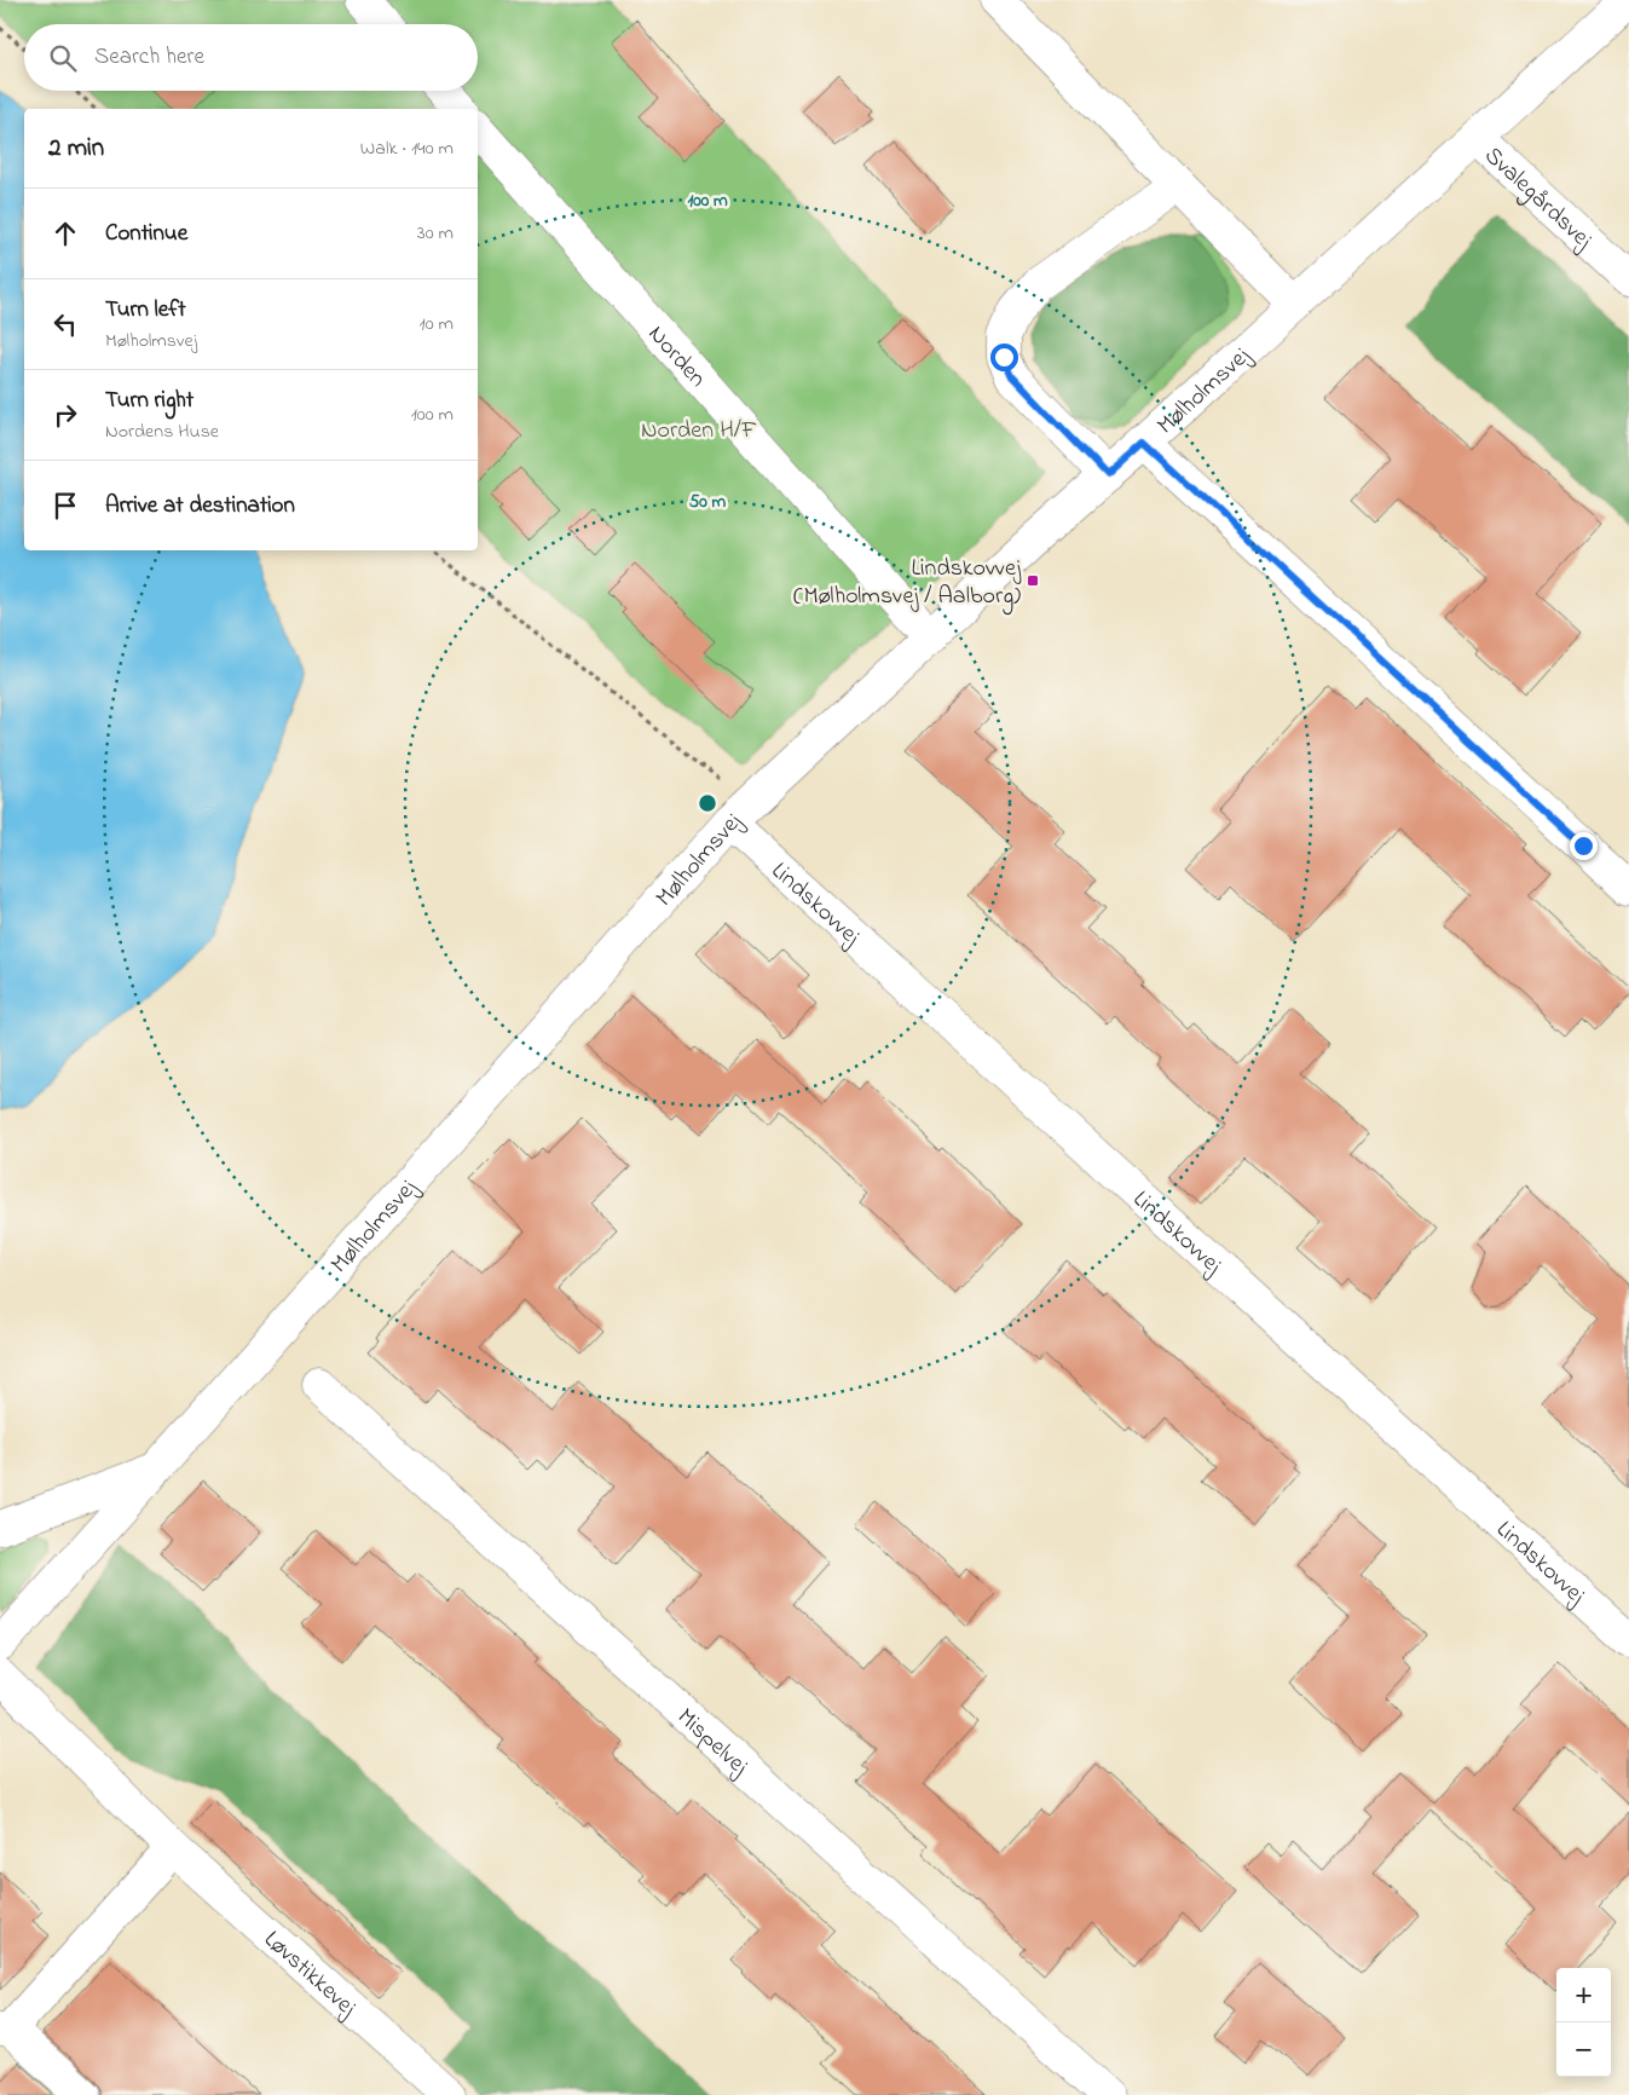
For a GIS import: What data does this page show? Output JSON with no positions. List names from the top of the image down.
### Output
{
  "streets": {
    "street": [
      "Svalegårdsvej",
      "Norden",
      "Mølholmsvej",
      "Lindskovvej",
      "Mispelvej",
      "Løvstikkevej"
    ]
  },
  "crossings": [
    ["Svalegårdsvej", "Mølholmsvej"],
    ["Norden", "Mølholmsvej"],
    ["Mølholmsvej", "Lindskovvej"]
  ],
  "parks": ["Norden H/F"],
  "places": {
    "transit": ["Lindskovvej (Mølholmsvej / Aalborg)"]
  },
  "page": {
    "search": "Search here",
    "heading": ["2 min", "Walk · 140 m"],
    "list": [
      ["Continue", "30 m"],
      ["Turn left", "Mølholmsvej", "10 m"],
      ["Turn right", "Nordens Huse", "100 m"],
      "Arrive at destination"
    ],
    "map_buttons": ["+", "−"]
  },
  "rings": ["100 m", "50 m"]
}
